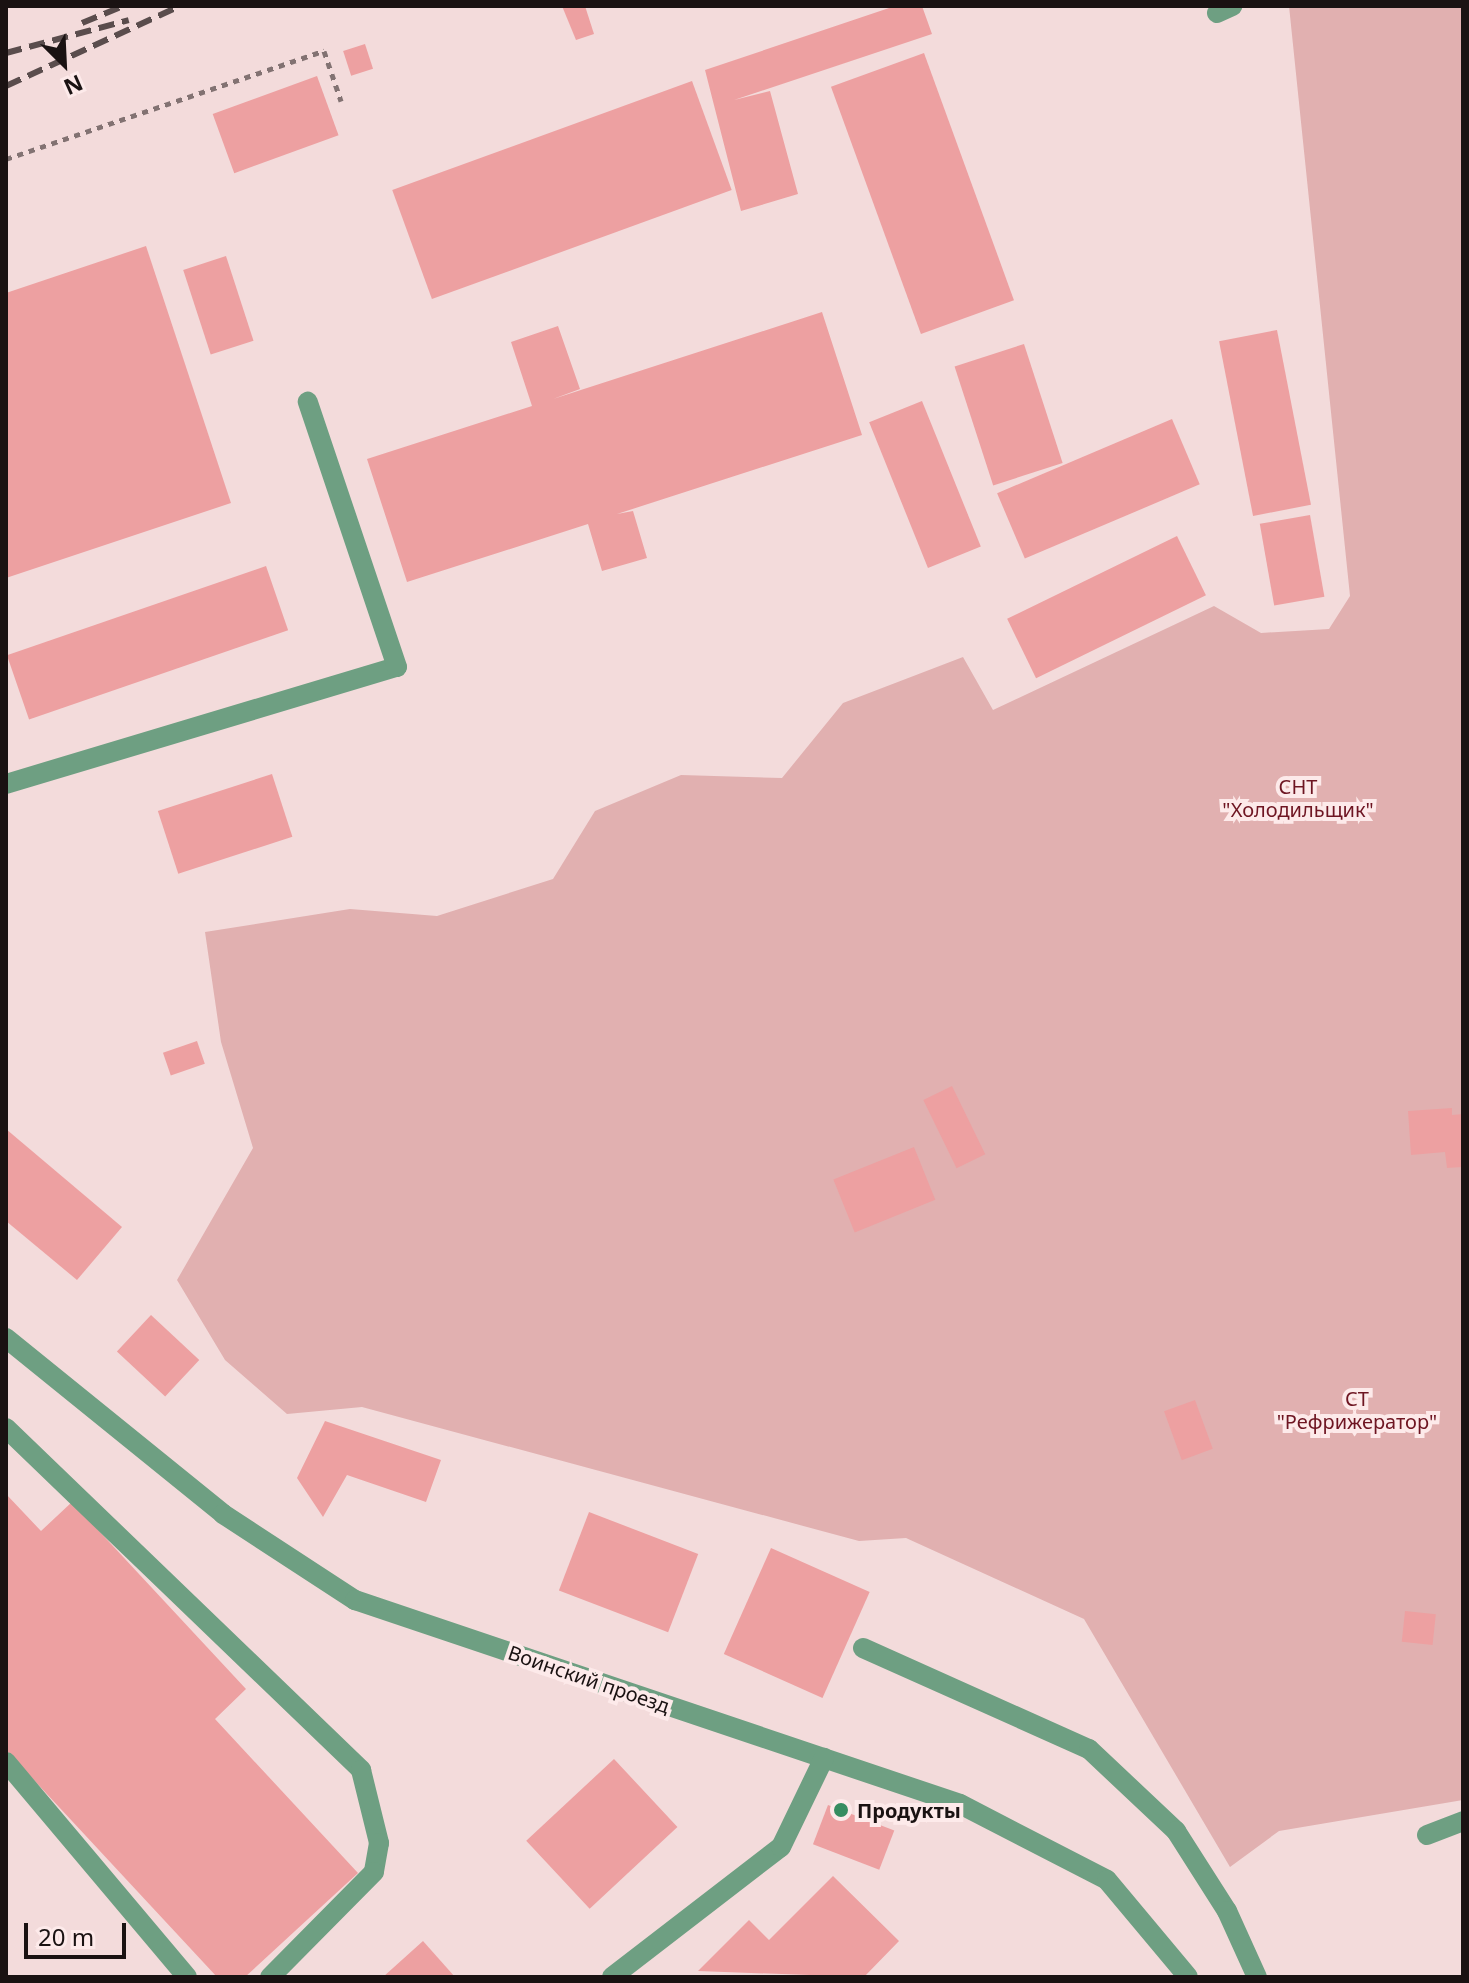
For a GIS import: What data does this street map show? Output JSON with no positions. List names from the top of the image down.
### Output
{
  "streets": {
    "street": ["Воинский проезд"]
  },
  "parks": ["СНТ \"Холодильщик\"", "СТ \"Рефрижератор\""],
  "places": ["Продукты"],
  "scale_bar": "20 m",
  "north": "bottom right"
}
